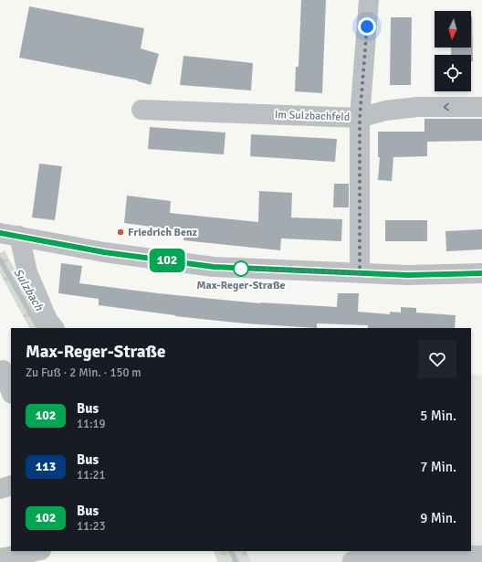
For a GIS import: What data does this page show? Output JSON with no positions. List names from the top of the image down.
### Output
{
  "streets": {
    "street": ["Im Sulzbachfeld"]
  },
  "water": ["Sulzbach"],
  "places": ["Friedrich Benz", "Max-Reger-Straße"],
  "lines": ["bus line 102"],
  "north": "bottom",
  "page": {
    "on_map": "102",
    "heading": ["Max-Reger-Straße", "Zu Fuß · 2 Min. · 150 m"],
    "list": [
      {
        "mark": "102",
        "name": "Bus",
        "note": "11:19",
        "value": "5 Min."
      },
      {
        "mark": "113",
        "name": "Bus",
        "note": "11:21",
        "value": "7 Min."
      },
      {
        "mark": "102",
        "name": "Bus",
        "note": "11:23",
        "value": "9 Min."
      }
    ]
  }
}
